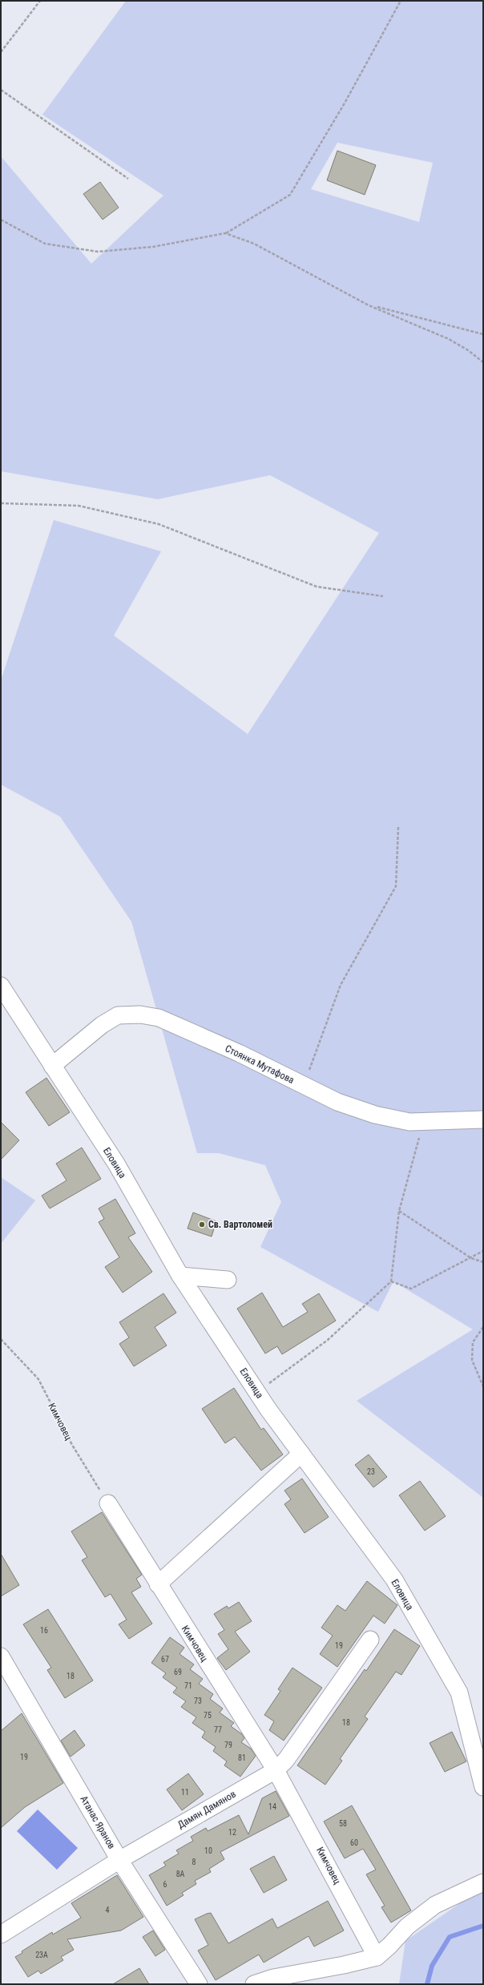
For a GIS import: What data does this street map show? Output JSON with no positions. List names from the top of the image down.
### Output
{
  "streets": {
    "street": [
      "Стоянка Мутафова",
      "Еловица",
      "Кимчовец",
      "Дамян Дамянов",
      "Атанас Яранов"
    ]
  },
  "crossings": [
    ["Стоянка Мутафова", "Еловица"],
    ["Кимчовец", "Дамян Дамянов"],
    ["Дамян Дамянов", "Атанас Яранов"]
  ],
  "places": ["Св. Вартоломей"],
  "house_numbers": [
    "23",
    "16",
    "19",
    "67",
    "69",
    "18",
    "71",
    "73",
    "75",
    "18",
    "77",
    "79",
    "19",
    "81",
    "11",
    "14",
    "58",
    "12",
    "60",
    "10",
    "8",
    "8А",
    "6",
    "4",
    "23А"
  ]
}
